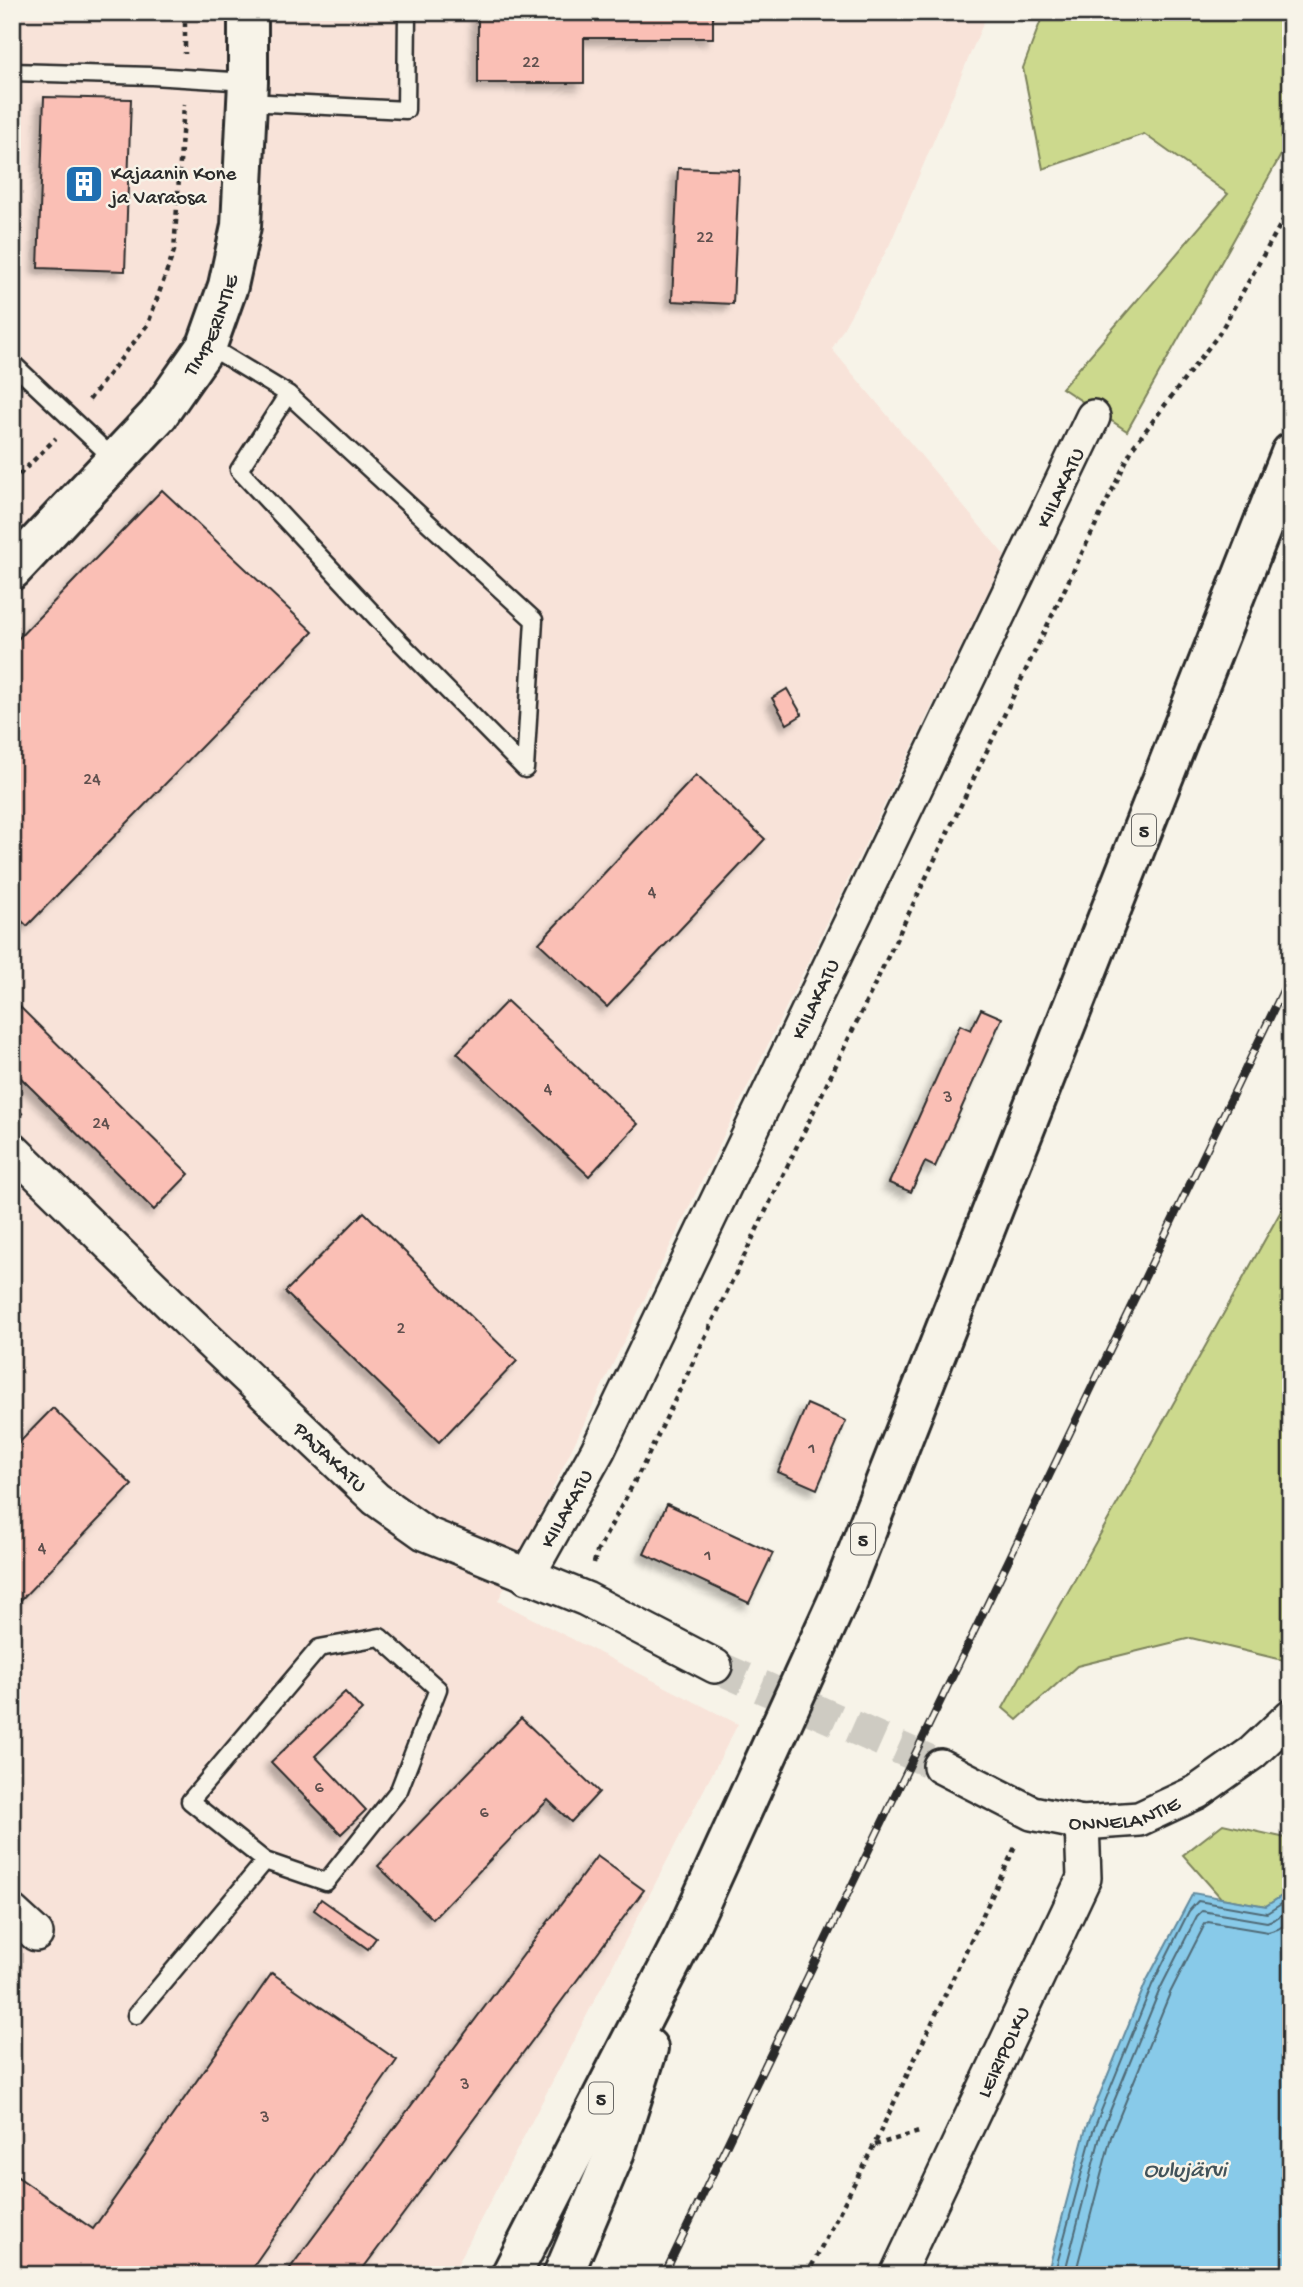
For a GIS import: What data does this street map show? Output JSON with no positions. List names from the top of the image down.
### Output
{
  "streets": {
    "main road": ["TIMPERINTIE", "5"],
    "street": [
      "KIILAKATU",
      "PAJAKATU",
      "ONNELANTIE",
      "LEIRIPOLKU"
    ]
  },
  "crossings": [
    ["KIILAKATU", "PAJAKATU"],
    ["ONNELANTIE", "LEIRIPOLKU"]
  ],
  "water": ["Oulujärvi"],
  "places": {
    "building": ["Kajaanin Kone ja Varaosa"]
  },
  "house_numbers": [
    "22",
    "22",
    "24",
    "4",
    "4",
    "3",
    "24",
    "2",
    "1",
    "4",
    "1",
    "6",
    "6",
    "3",
    "3"
  ]
}
